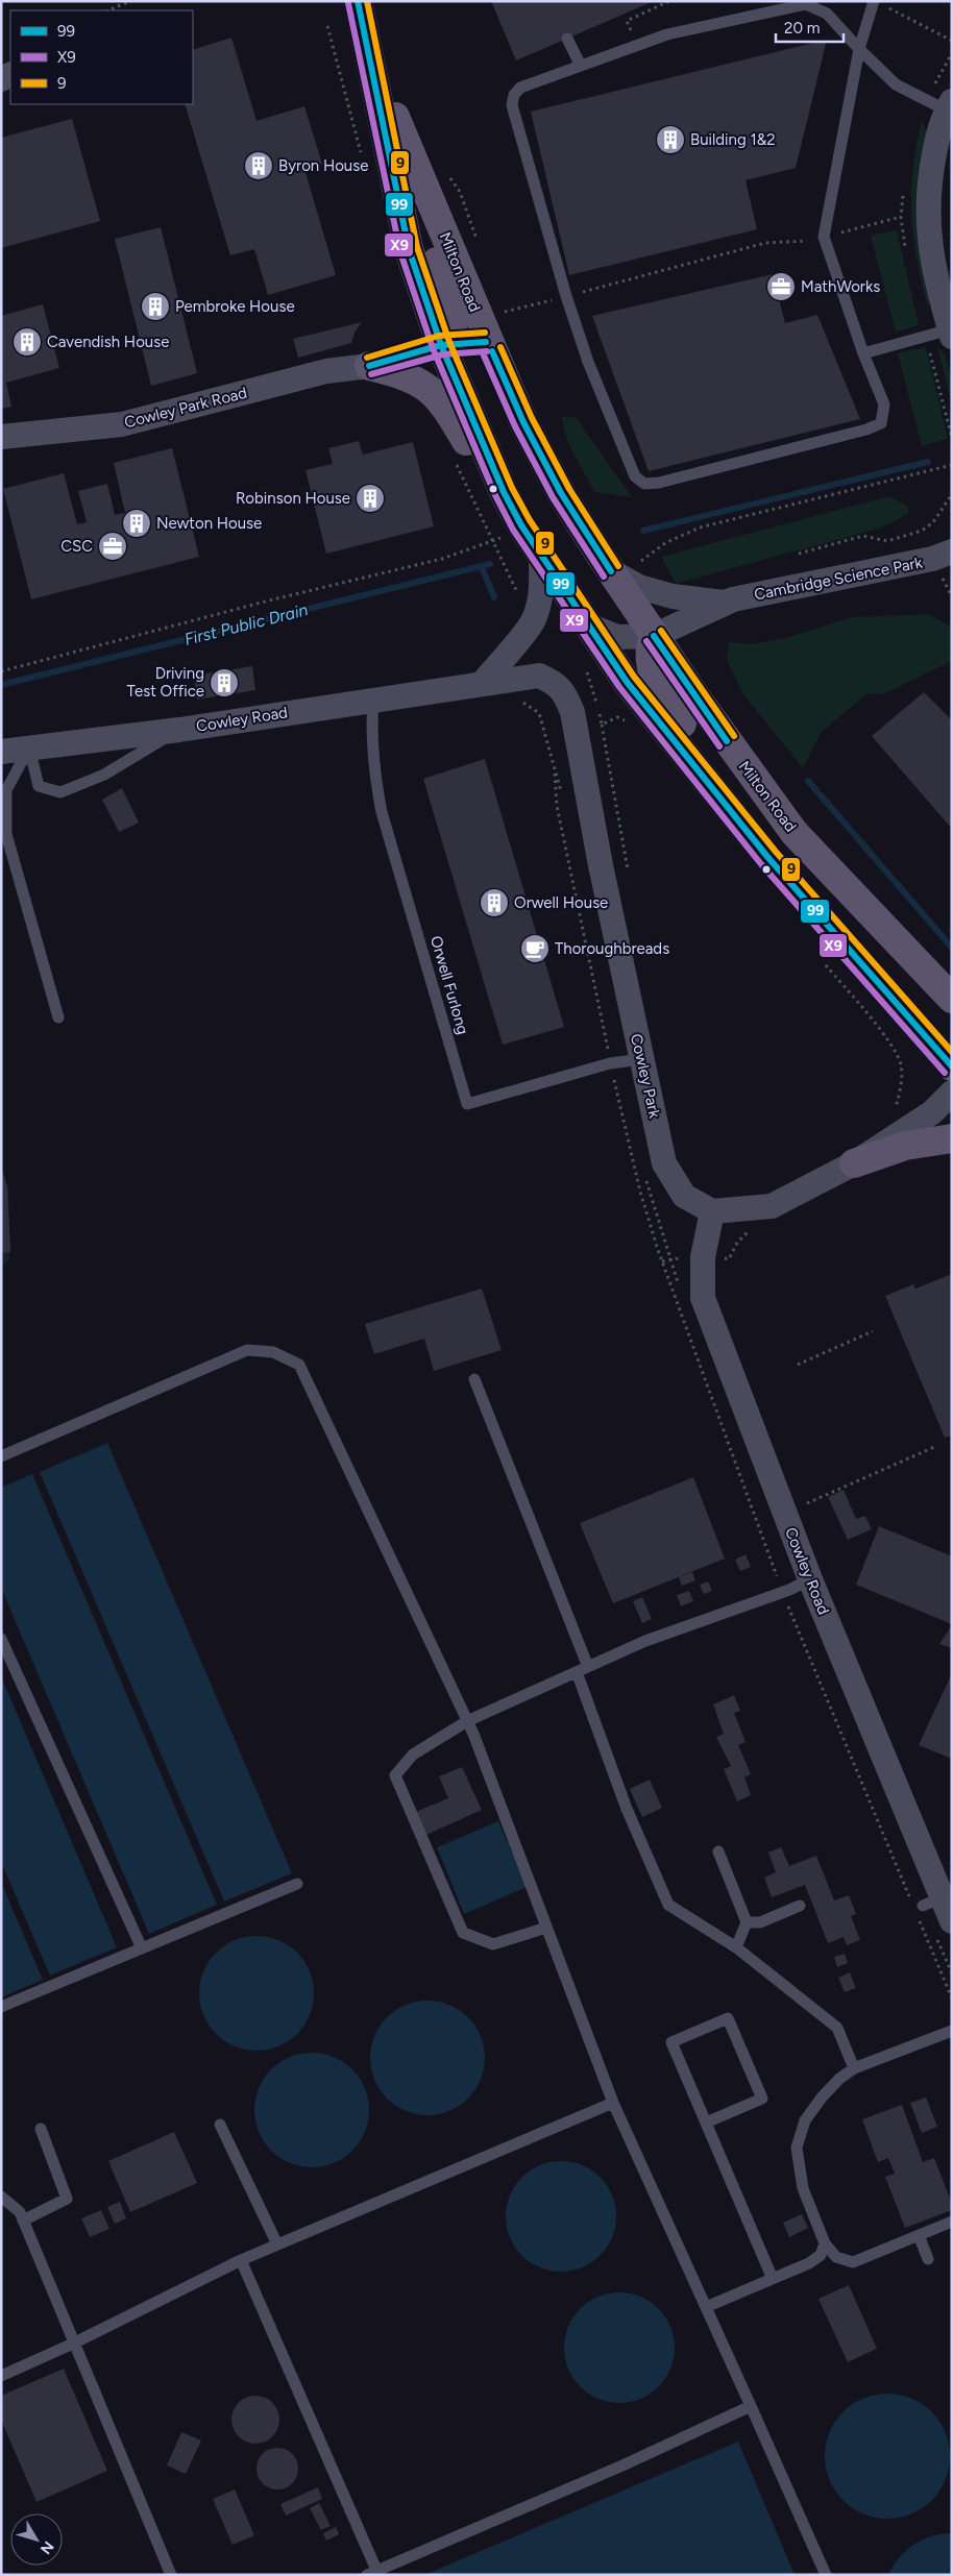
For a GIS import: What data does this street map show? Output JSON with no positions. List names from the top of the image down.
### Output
{
  "streets": {
    "main road": ["Milton Road"],
    "street": [
      "Cowley Park Road",
      "Cambridge Science Park",
      "Cowley Road",
      "Cowley Park"
    ],
    "lane": ["Orwell Furlong"]
  },
  "crossings": [
    ["Milton Road", "Cowley Park Road"],
    ["Milton Road", "Cambridge Science Park"],
    ["Cowley Road", "Orwell Furlong"],
    ["Cowley Road", "Cowley Park"],
    ["Orwell Furlong", "Cowley Park"]
  ],
  "water": ["First Public Drain"],
  "places": {
    "building": [
      "Building 1&2",
      "Byron House",
      "Pembroke House",
      "Cavendish House",
      "Robinson House",
      "Newton House",
      "Driving Test Office",
      "Orwell House"
    ],
    "office": ["MathWorks", "CSC"],
    "cafe": ["Thoroughbreads"]
  },
  "lines": ["transit line 99", "transit line 9", "transit line X9"],
  "legend": ["99", "X9", "9"],
  "scale_bar": "20 m",
  "north": "bottom right"
}
